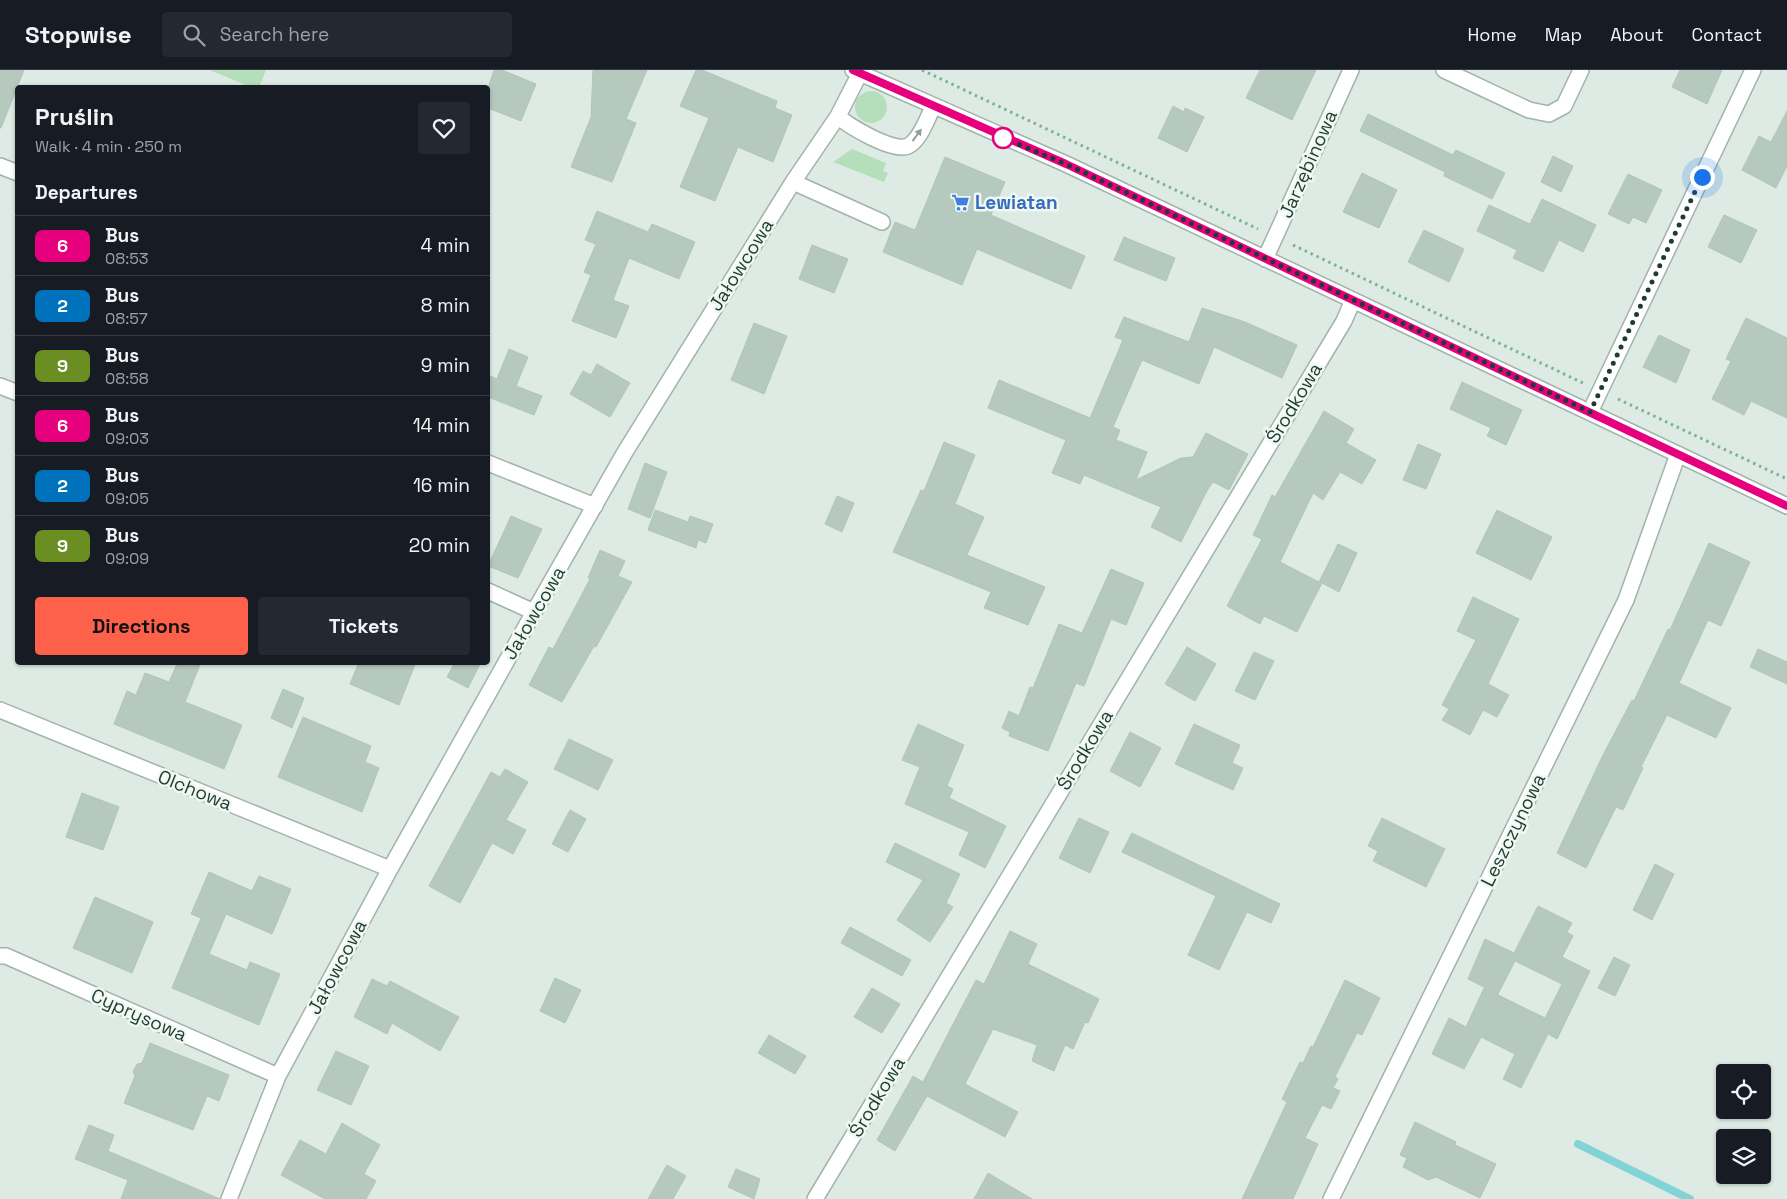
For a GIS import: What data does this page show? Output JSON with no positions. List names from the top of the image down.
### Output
{
  "streets": {
    "street": [
      "Jarzębinowa",
      "Jałowcowa",
      "Środkowa",
      "Olchowa",
      "Leszczynowa",
      "Cyprysowa"
    ]
  },
  "crossings": [
    ["Jałowcowa", "Olchowa"],
    ["Jałowcowa", "Cyprysowa"]
  ],
  "places": {
    "supermarket": ["Lewiatan"]
  },
  "lines": ["bus line 6"],
  "page": {
    "header": "Stopwise",
    "search": "Search here",
    "nav": [
      "Home",
      "Map",
      "About",
      "Contact"
    ],
    "heading": [
      ["Pruślin", "Walk · 4 min · 250 m"],
      "Departures"
    ],
    "list": [
      {
        "mark": "6",
        "name": "Bus",
        "note": "08:53",
        "value": "4 min"
      },
      {
        "mark": "2",
        "name": "Bus",
        "note": "08:57",
        "value": "8 min"
      },
      {
        "mark": "9",
        "name": "Bus",
        "note": "08:58",
        "value": "9 min"
      },
      {
        "mark": "6",
        "name": "Bus",
        "note": "09:03",
        "value": "14 min"
      },
      {
        "mark": "2",
        "name": "Bus",
        "note": "09:05",
        "value": "16 min"
      },
      {
        "mark": "9",
        "name": "Bus",
        "note": "09:09",
        "value": "20 min"
      }
    ],
    "buttons": ["Directions", "Tickets"]
  }
}
